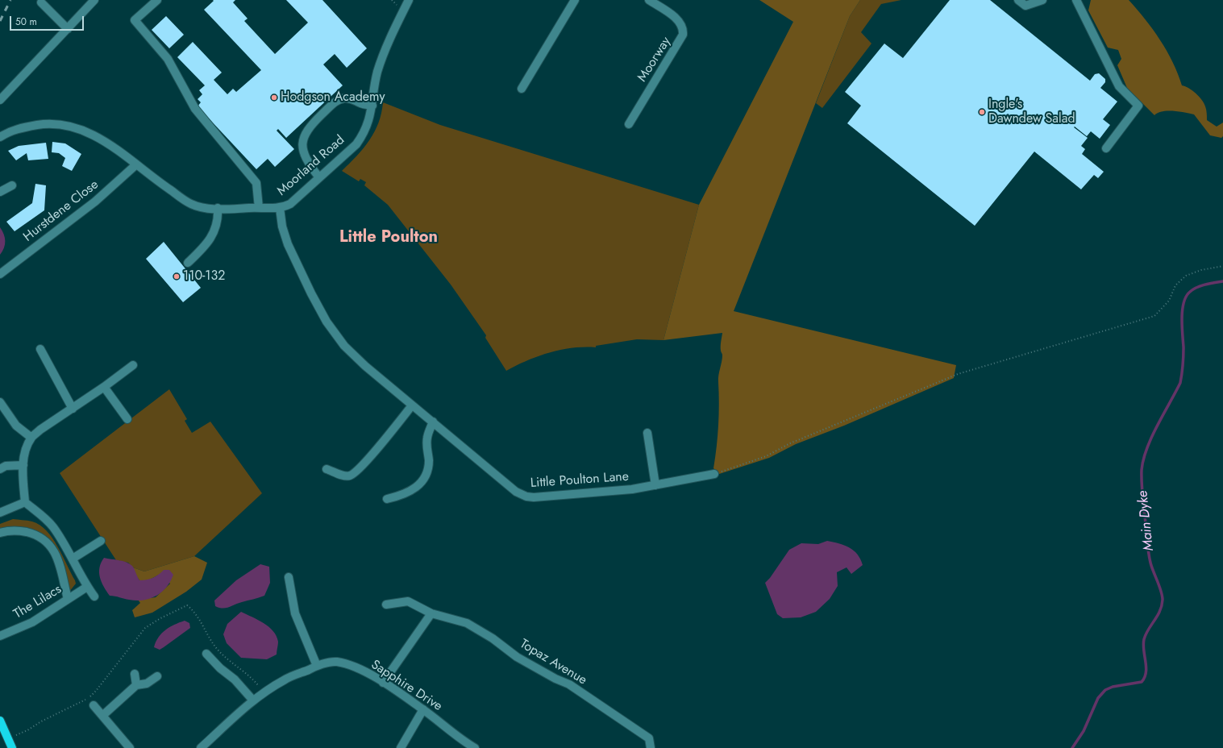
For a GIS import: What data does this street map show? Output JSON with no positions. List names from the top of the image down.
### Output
{
  "streets": {
    "street": [
      "Moorway",
      "Moorland Road",
      "Hurstdene Close",
      "Little Poulton Lane",
      "The Lilacs",
      "Topaz Avenue",
      "Sapphire Drive"
    ]
  },
  "crossings": [
    ["Moorland Road", "Hurstdene Close"],
    ["Moorland Road", "Little Poulton Lane"]
  ],
  "districts": ["Little Poulton"],
  "water": ["Main Dyke"],
  "places": ["Hodgson Academy", "Ingle's Dawndew Salad", "110-132"],
  "scale_bar": "50 m"
}
